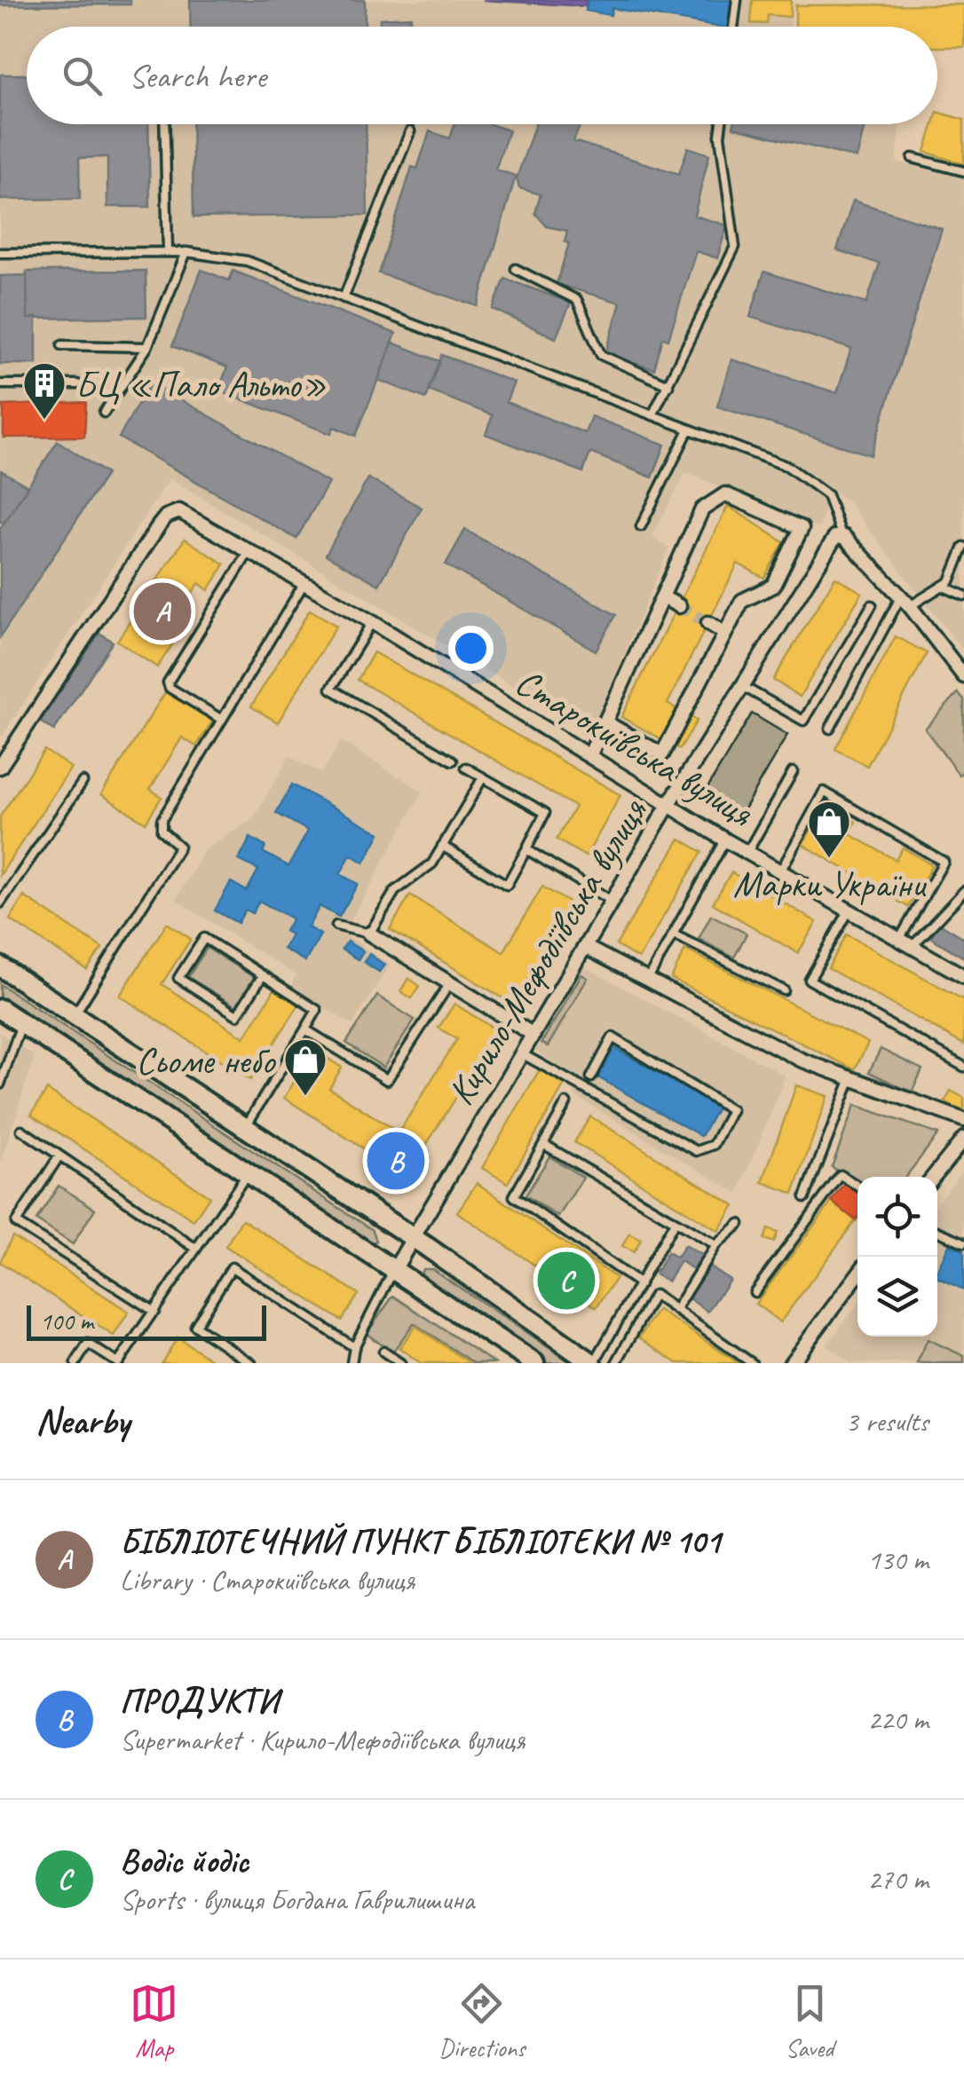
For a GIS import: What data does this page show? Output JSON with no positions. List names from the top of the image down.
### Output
{
  "streets": {
    "street": ["Старокиївська вулиця", "Кирило-Мефодіївська вулиця"]
  },
  "crossings": [
    ["Старокиївська вулиця", "Кирило-Мефодіївська вулиця"]
  ],
  "places": {
    "building": ["БЦ «Пало Альто»"],
    "shop": ["Марки України", "Сьоме небо"]
  },
  "scale_bar": "100 m",
  "page": {
    "search": "Search here",
    "pins": ["A", "B", "C"],
    "scale": "100 m",
    "heading": ["Nearby", "3 results"],
    "list": [
      {
        "mark": "A",
        "name": "БІБЛІОТЕЧНИЙ ПУНКТ БІБЛІОТЕКИ № 101",
        "note": "Library · Старокиївська вулиця",
        "value": "130 m"
      },
      {
        "mark": "B",
        "name": "ПРОДУКТИ",
        "note": "Supermarket · Кирило-Мефодіївська вулиця",
        "value": "220 m"
      },
      {
        "mark": "C",
        "name": "Водіс йодіс",
        "note": "Sports · вулиця Богдана Гаврилишина",
        "value": "270 m"
      }
    ],
    "nav": ["Map", "Directions", "Saved"]
  }
}
